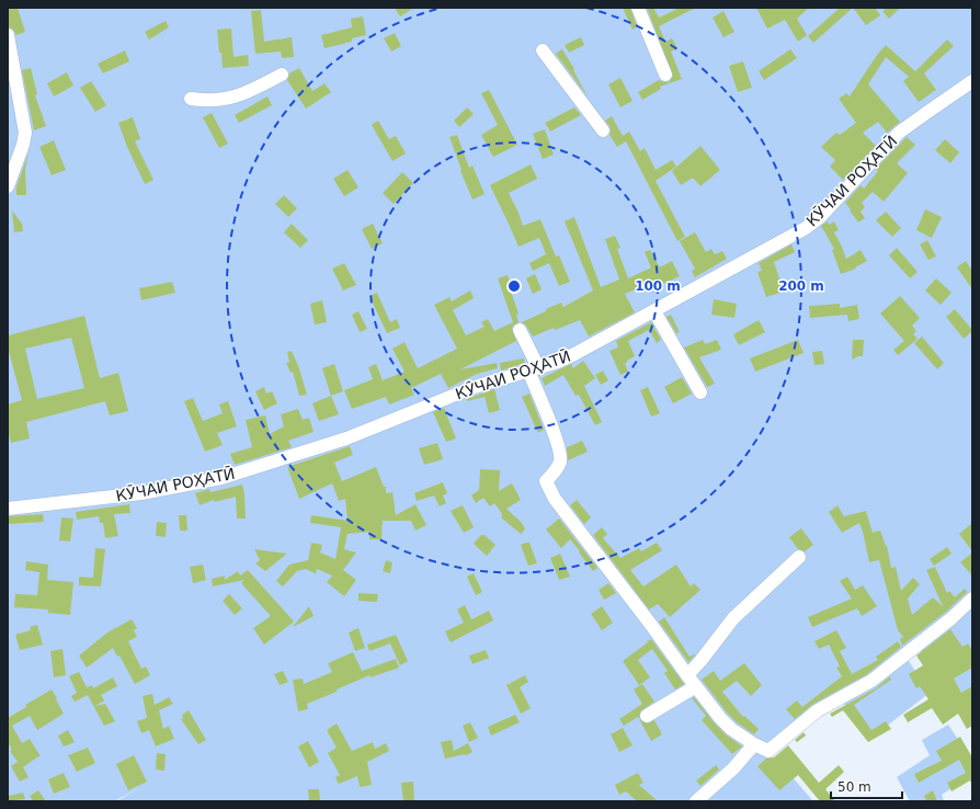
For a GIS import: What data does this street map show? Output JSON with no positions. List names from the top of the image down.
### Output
{
  "streets": {
    "street": ["КӮЧАИ РОҲАТӢ"]
  },
  "scale_bar": "50 m",
  "rings": ["100 m", "200 m"]
}
